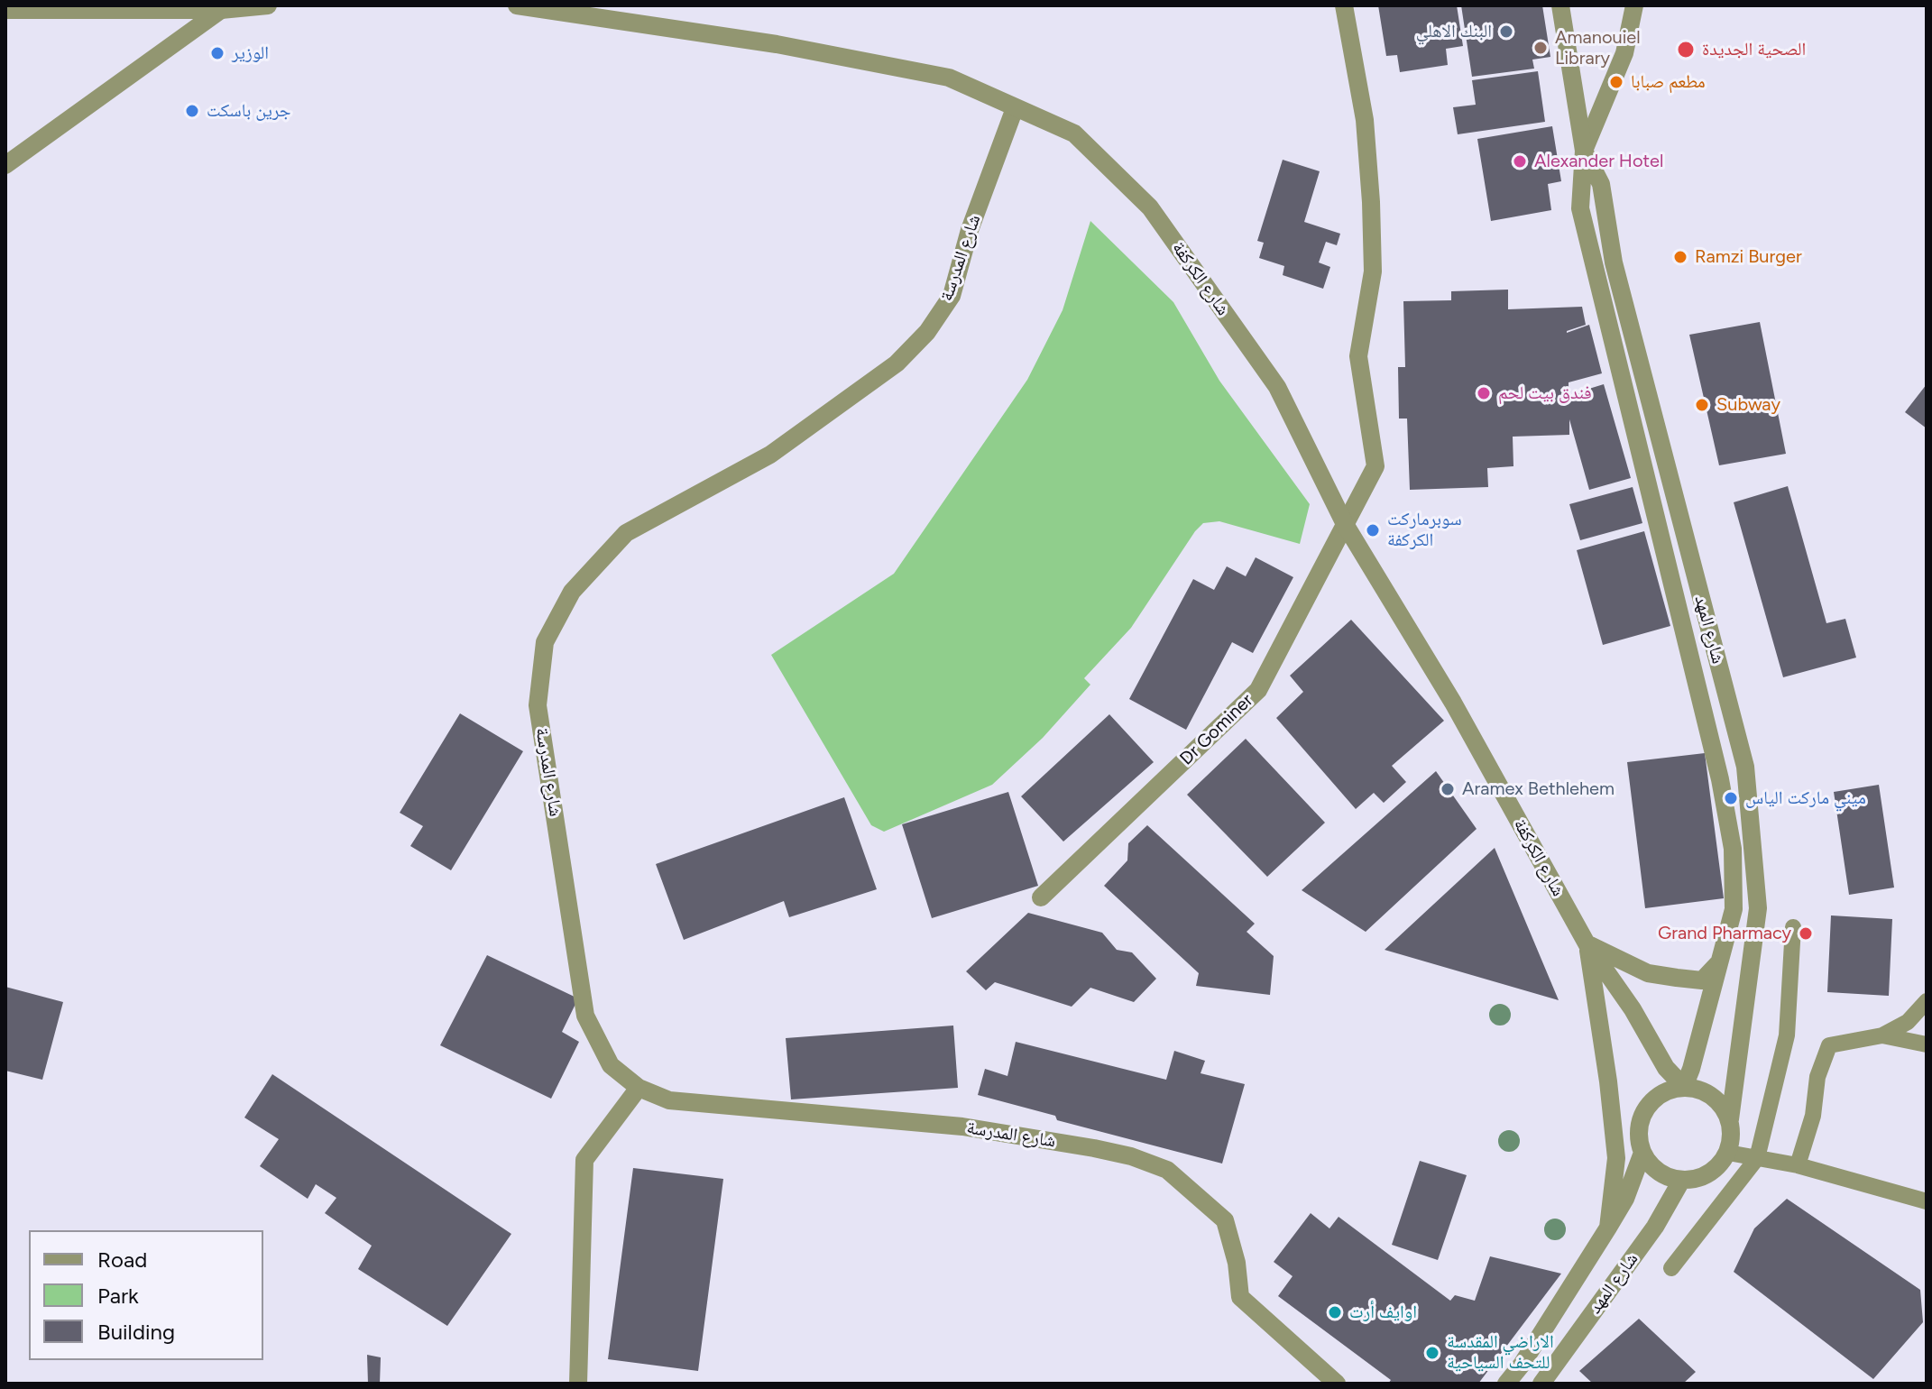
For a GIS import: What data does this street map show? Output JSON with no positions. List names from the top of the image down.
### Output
{
  "streets": {
    "street": [
      "شارع المدرسة",
      "شارع الكركفة",
      "شارع المهد",
      "Dr Gominer"
    ]
  },
  "crossings": [
    ["شارع المدرسة", "شارع الكركفة"],
    ["شارع الكركفة", "Dr Gominer"]
  ],
  "places": [
    "البنك الاهلي",
    "Amanouiel Library",
    "الصحية الجديدة",
    "الوزير",
    "مطعم صبابا",
    "جرين باسكت",
    "Alexander Hotel",
    "Ramzi Burger",
    "فندق بيت لحم",
    "Subway",
    "سوبرماركت الكركفة",
    "Aramex Bethlehem",
    "ميني ماركت الياس",
    "Grand Pharmacy",
    "اوايف أرت",
    "الاراضي المقدسة للتحف السياحية"
  ],
  "legend": ["Road", "Park", "Building"]
}
